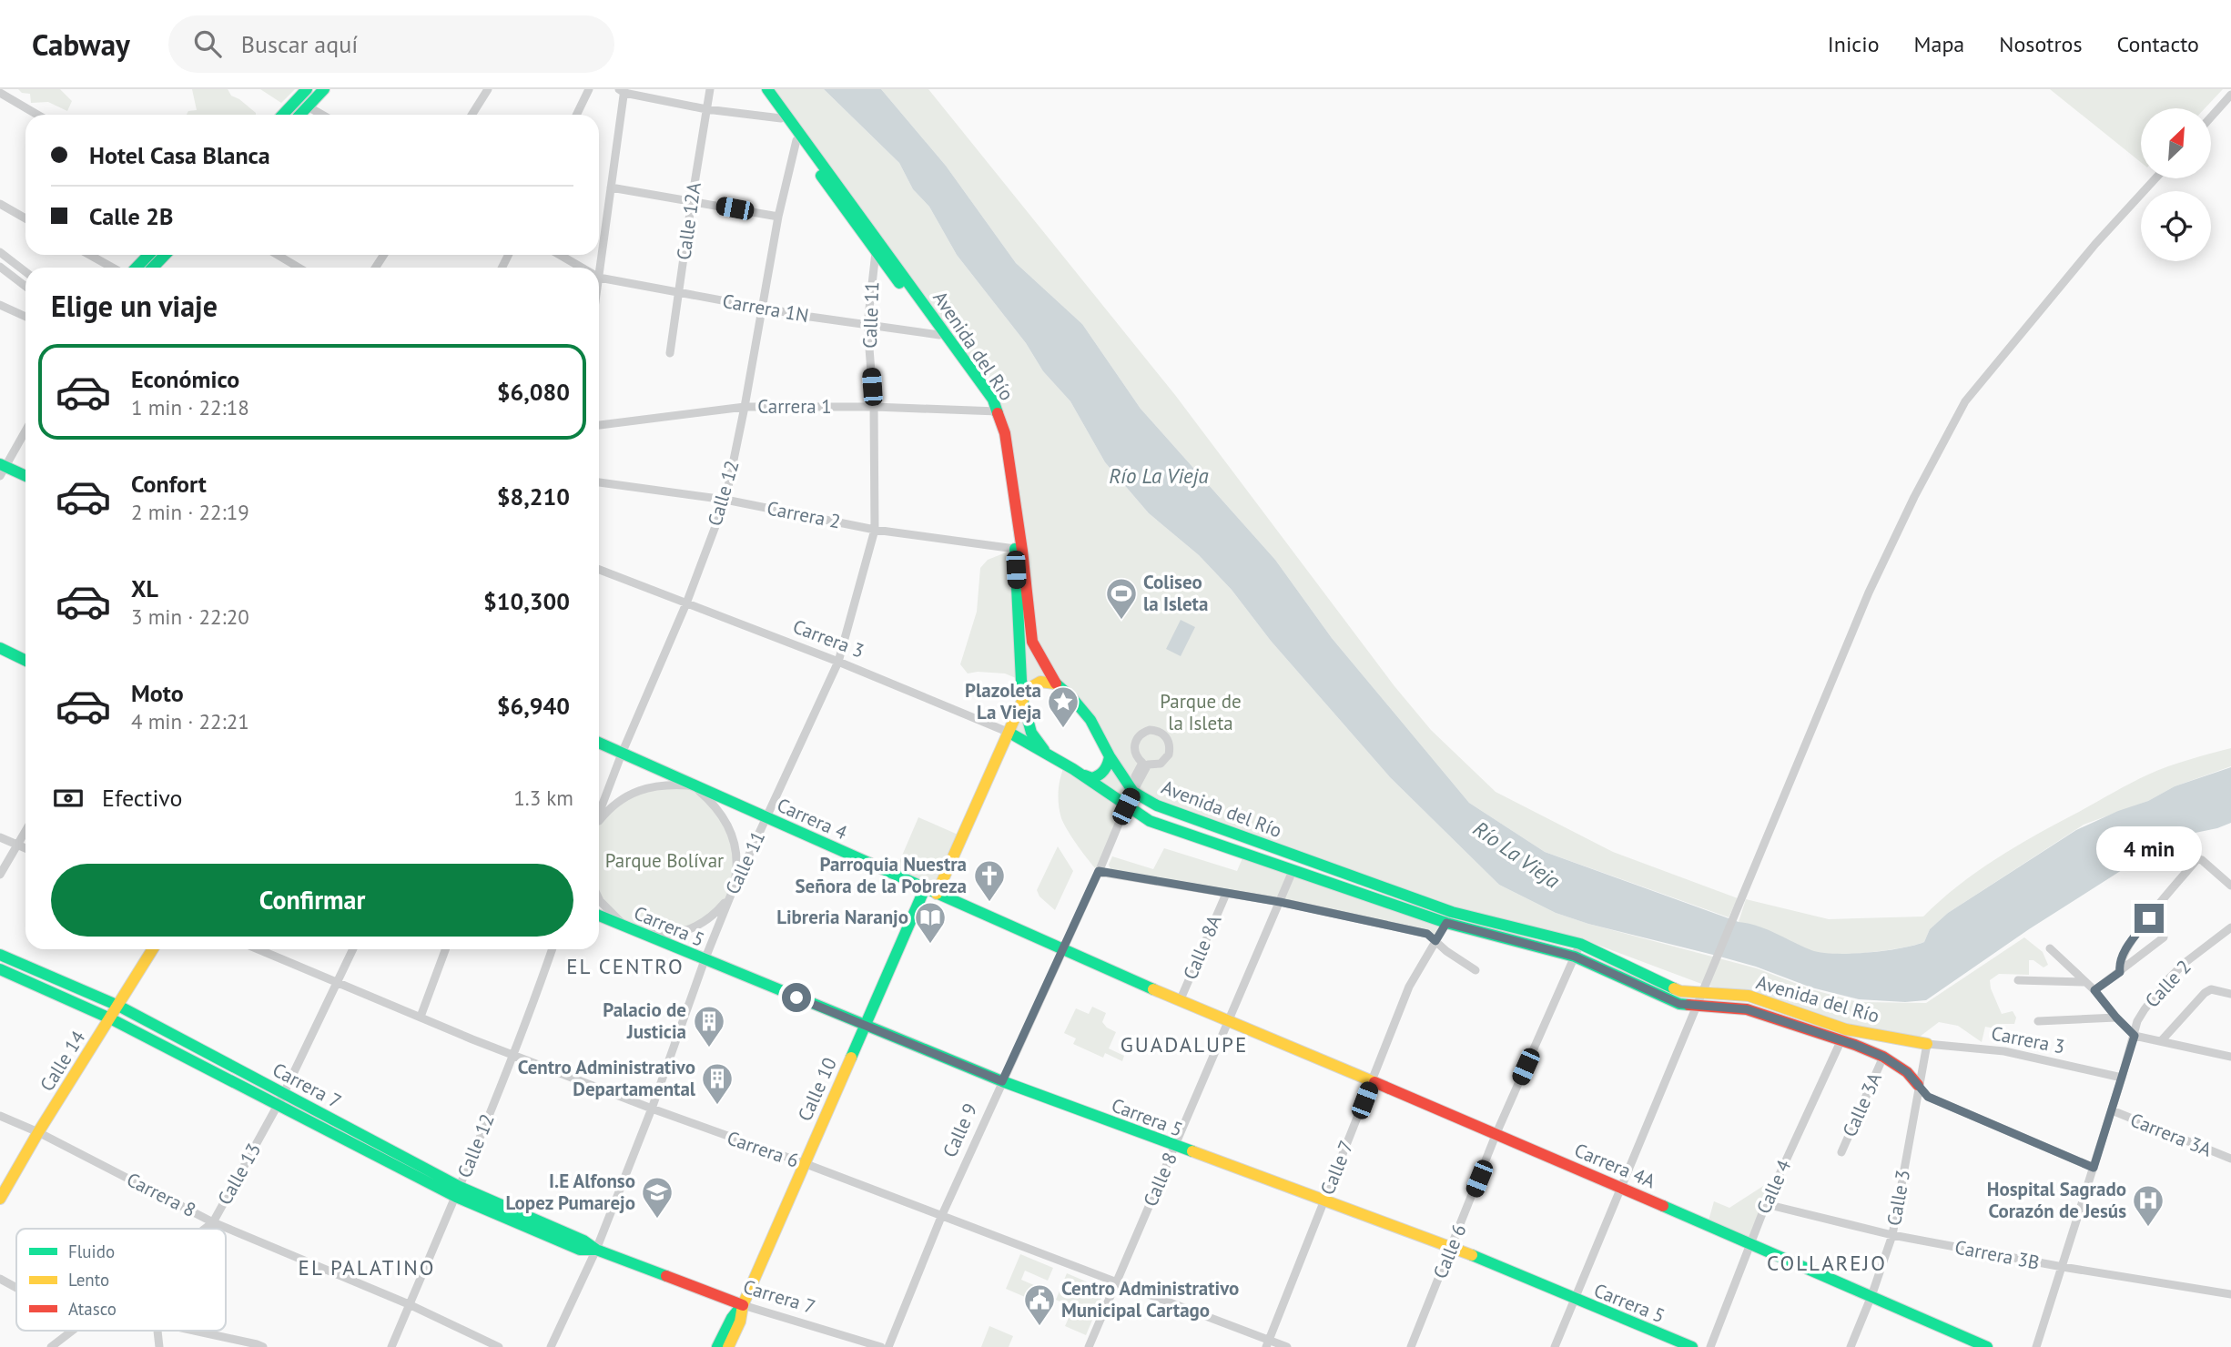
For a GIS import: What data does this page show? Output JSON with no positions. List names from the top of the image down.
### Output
{
  "streets": {
    "main road": [
      "Avenida del Río",
      "Carrera 3",
      "Carrera 4",
      "Carrera 5",
      "Calle 14",
      "Carrera 7",
      "Calle 10",
      "Calle 9",
      "Carrera 4A"
    ],
    "street": [
      "Calle 12A",
      "Carrera 1N",
      "Calle 11",
      "Carrera 1",
      "Calle 12",
      "Carrera 2",
      "Calle 8A",
      "Calle 2",
      "Calle 3A",
      "Carrera 3A",
      "Carrera 6",
      "Calle 7",
      "Calle 13",
      "Calle 8",
      "Calle 4",
      "Carrera 8",
      "Calle 3",
      "Calle 6",
      "Carrera 3B"
    ]
  },
  "crossings": [
    ["Calle 12A", "Carrera 1N"],
    ["Carrera 1N", "Calle 11"],
    ["Carrera 1N", "Avenida del Río"],
    ["Carrera 1N", "Calle 12"],
    ["Calle 11", "Avenida del Río"],
    ["Calle 11", "Carrera 1"],
    ["Calle 11", "Carrera 2"],
    ["Calle 11", "Carrera 3"],
    ["Calle 11", "Carrera 4"],
    ["Calle 11", "Carrera 5"],
    ["Calle 11", "Carrera 7"],
    ["Calle 11", "Carrera 6"],
    ["Avenida del Río", "Carrera 1"],
    ["Avenida del Río", "Calle 12"],
    ["Avenida del Río", "Carrera 2"],
    ["Avenida del Río", "Carrera 3"],
    ["Avenida del Río", "Calle 3A"],
    ["Avenida del Río", "Calle 9"],
    ["Avenida del Río", "Calle 7"],
    ["Avenida del Río", "Calle 8"],
    ["Avenida del Río", "Calle 4"],
    ["Avenida del Río", "Calle 3"],
    ["Avenida del Río", "Calle 6"],
    ["Carrera 1", "Calle 12"],
    ["Calle 12", "Carrera 2"],
    ["Calle 12", "Carrera 3"],
    ["Calle 12", "Carrera 4"],
    ["Calle 12", "Carrera 7"],
    ["Calle 12", "Carrera 6"],
    ["Calle 12", "Carrera 8"],
    ["Carrera 3", "Calle 2"],
    ["Carrera 3", "Calle 3"],
    ["Carrera 4", "Calle 8A"],
    ["Carrera 4", "Calle 10"],
    ["Carrera 4", "Calle 9"],
    ["Carrera 4", "Carrera 4A"],
    ["Carrera 4", "Calle 8"],
    ["Carrera 5", "Calle 10"],
    ["Carrera 5", "Calle 9"],
    ["Carrera 5", "Calle 7"],
    ["Carrera 5", "Calle 8"],
    ["Carrera 5", "Calle 6"],
    ["Calle 2", "Carrera 3A"],
    ["Calle 2", "Carrera 3B"],
    ["Calle 14", "Carrera 7"],
    ["Calle 14", "Carrera 8"],
    ["Carrera 7", "Calle 10"],
    ["Carrera 7", "Calle 13"],
    ["Calle 10", "Carrera 6"],
    ["Calle 9", "Carrera 6"],
    ["Carrera 6", "Calle 7"],
    ["Carrera 6", "Calle 13"],
    ["Carrera 6", "Calle 8"],
    ["Carrera 4A", "Calle 7"],
    ["Carrera 4A", "Calle 8"],
    ["Carrera 4A", "Calle 4"],
    ["Carrera 4A", "Calle 3"],
    ["Carrera 4A", "Calle 6"],
    ["Calle 13", "Carrera 8"],
    ["Calle 4", "Carrera 3B"],
    ["Calle 3", "Carrera 3B"]
  ],
  "districts": [
    "EL CENTRO",
    "GUADALUPE",
    "COLLAREJO",
    "EL PALATINO"
  ],
  "water": ["Río La Vieja"],
  "parks": ["Parque de la Isleta", "Parque Bolívar"],
  "places": {
    "sports": ["Coliseo la Isleta"],
    "place": ["Plazoleta La Vieja"],
    "church": ["Parroquia Nuestra Señora de la Pobreza"],
    "library": ["Libreria Naranjo"],
    "building": ["Palacio de Justicia", "Centro Administrativo Departamental"],
    "school or university": ["I.E Alfonso Lopez Pumarejo"],
    "hospital": ["Hospital Sagrado Corazón de Jesús"],
    "public building": ["Centro Administrativo Municipal Cartago"]
  },
  "legend": ["Fluido", "Lento", "Atasco"],
  "north": "top right",
  "page": {
    "header": "Cabway",
    "search": "Buscar aquí",
    "nav": [
      "Inicio",
      "Mapa",
      "Nosotros",
      "Contacto"
    ],
    "banner": ["Hotel Casa Blanca", "Calle 2B"],
    "heading": "Elige un viaje",
    "list": [
      {
        "name": "Económico",
        "note": "1 min · 22:18",
        "value": "$6,080"
      },
      {
        "name": "Confort",
        "note": "2 min · 22:19",
        "value": "$8,210"
      },
      {
        "name": "XL",
        "note": "3 min · 22:20",
        "value": "$10,300"
      },
      {
        "name": "Moto",
        "note": "4 min · 22:21",
        "value": "$6,940"
      }
    ],
    "pay": ["Efectivo", "1.3 km"],
    "bubble": "4 min",
    "buttons": "Confirmar"
  }
}
